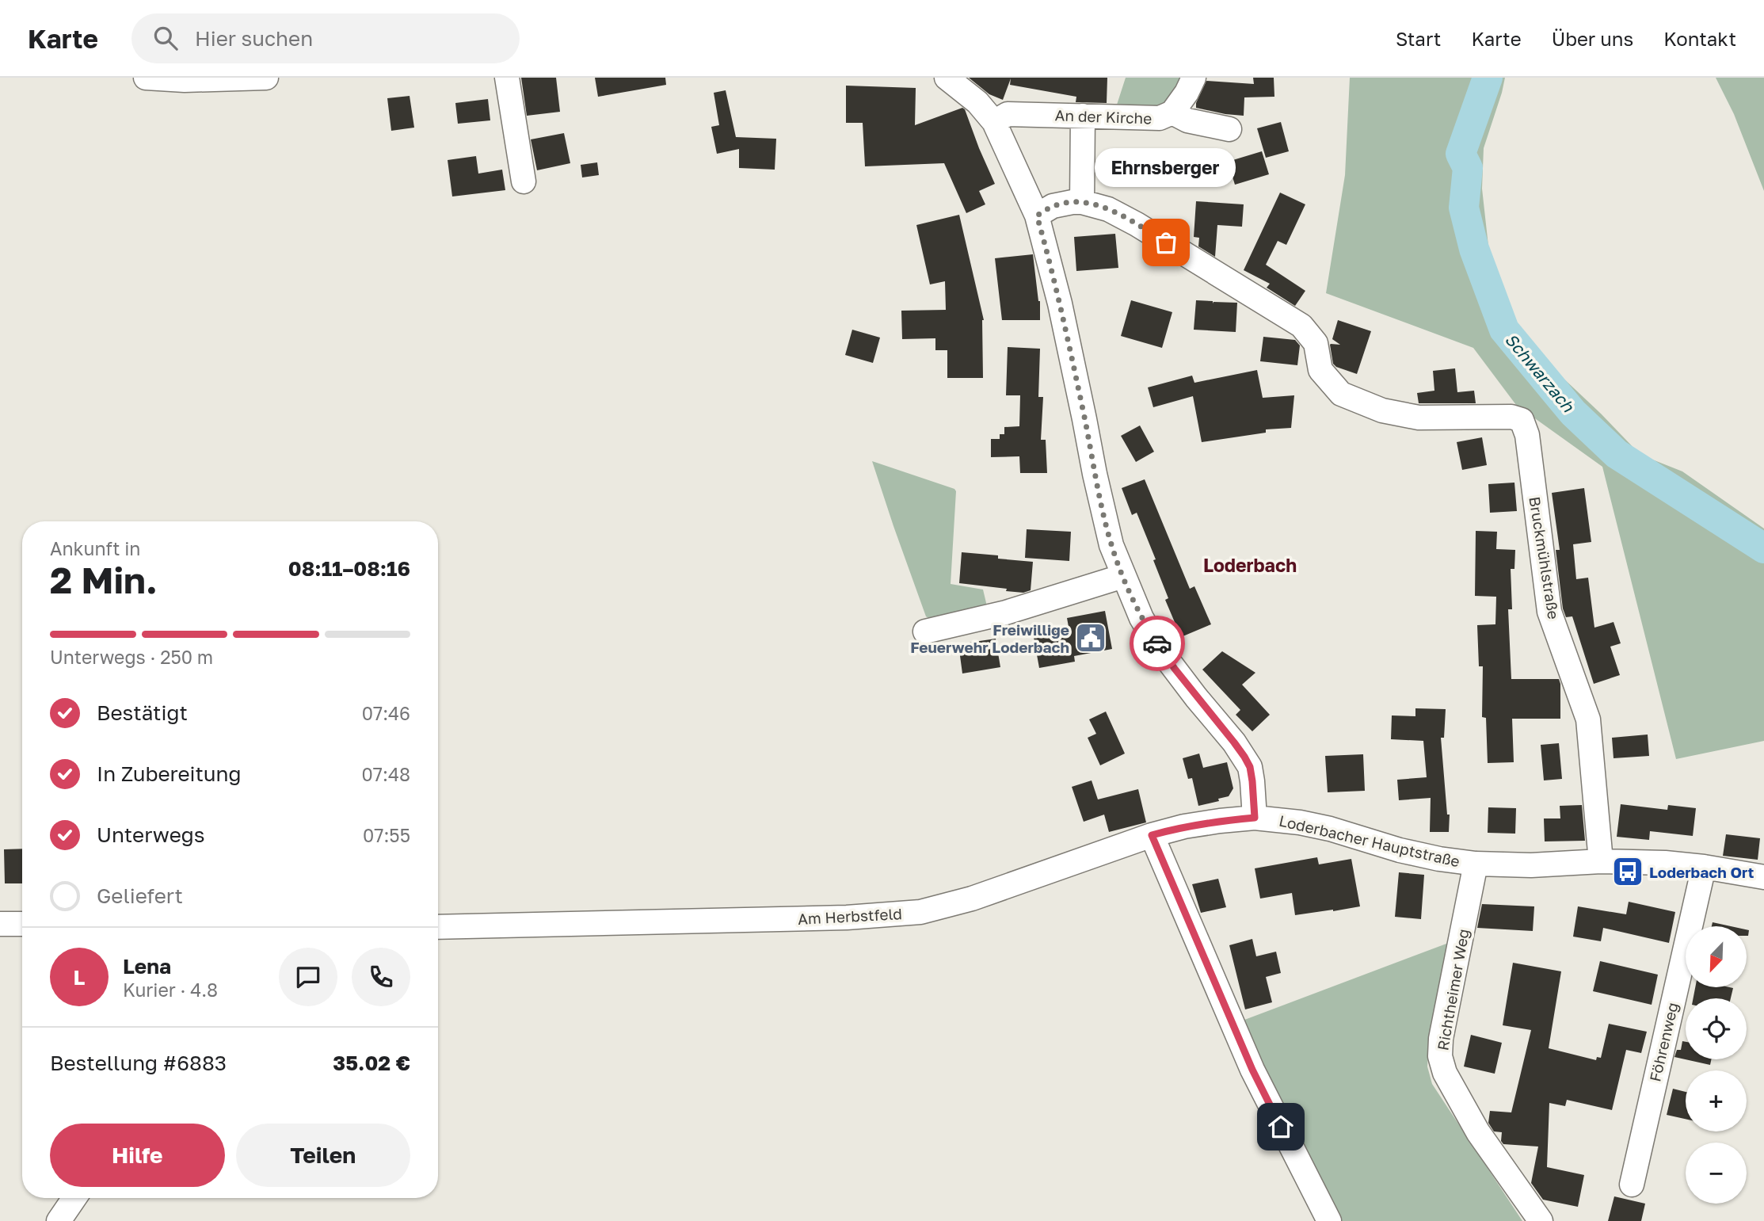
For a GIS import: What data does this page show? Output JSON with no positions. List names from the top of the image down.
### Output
{
  "streets": {
    "street": [
      "An der Kirche",
      "Bruckmühlstraße",
      "Loderbacher Hauptstraße",
      "Am Herbstfeld",
      "Richtheimer Weg",
      "Föhrenweg"
    ]
  },
  "crossings": [
    ["Bruckmühlstraße", "Loderbacher Hauptstraße"],
    ["Loderbacher Hauptstraße", "Am Herbstfeld"],
    ["Loderbacher Hauptstraße", "Richtheimer Weg"],
    ["Loderbacher Hauptstraße", "Föhrenweg"]
  ],
  "districts": ["Loderbach"],
  "water": ["Schwarzach"],
  "places": {
    "other": ["Ehrnsberger"],
    "public building": ["Freiwillige Feuerwehr Loderbach"],
    "bus stop": ["Loderbach Ort"]
  },
  "north": "bottom left",
  "page": {
    "header": "Karte",
    "search": "Hier suchen",
    "nav": [
      "Start",
      "Karte",
      "Über uns",
      "Kontakt"
    ],
    "bubble": "Ehrnsberger",
    "heading": ["2 Min.", "Ankunft in", "08:11–08:16"],
    "panel": [
      "Lena",
      "Kurier · 4.8",
      "Bestellung #6883",
      "35.02 €"
    ],
    "bar": "Unterwegs · 250 m",
    "list": [
      ["Bestätigt", "07:46"],
      ["In Zubereitung", "07:48"],
      ["Unterwegs", "07:55"],
      "Geliefert"
    ],
    "map_buttons": ["+", "−"],
    "round": "L",
    "buttons": ["Hilfe", "Teilen"]
  }
}
